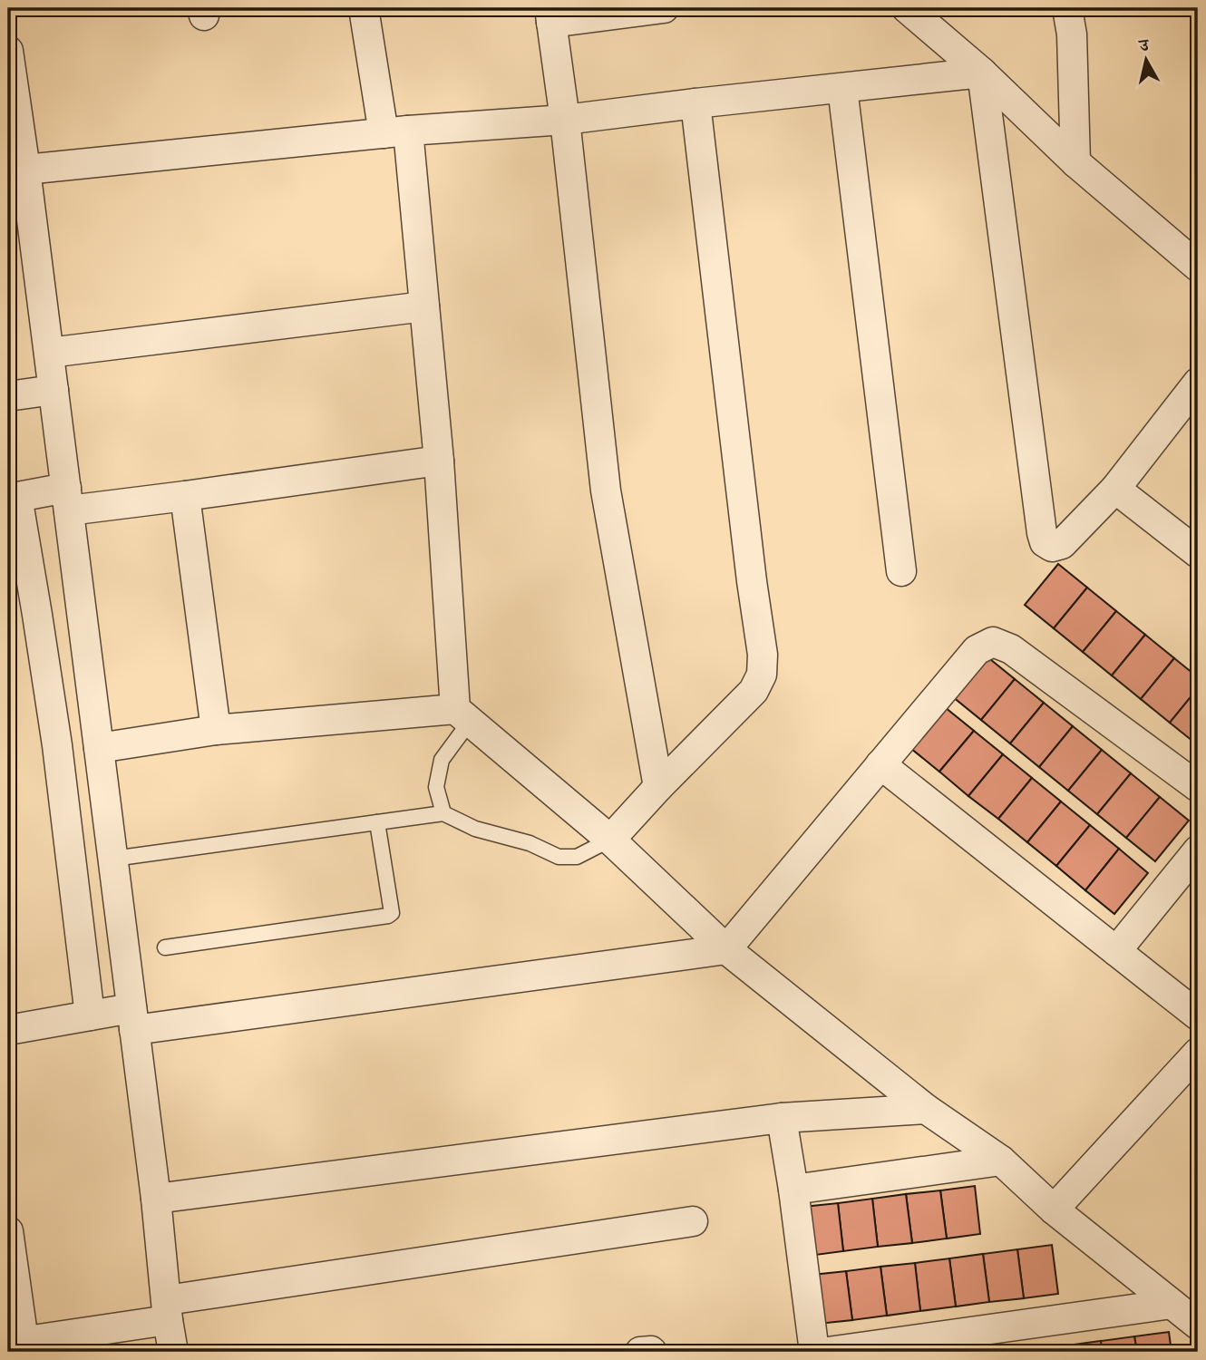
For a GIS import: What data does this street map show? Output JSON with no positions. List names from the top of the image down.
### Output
{
  "north": "top"
}
